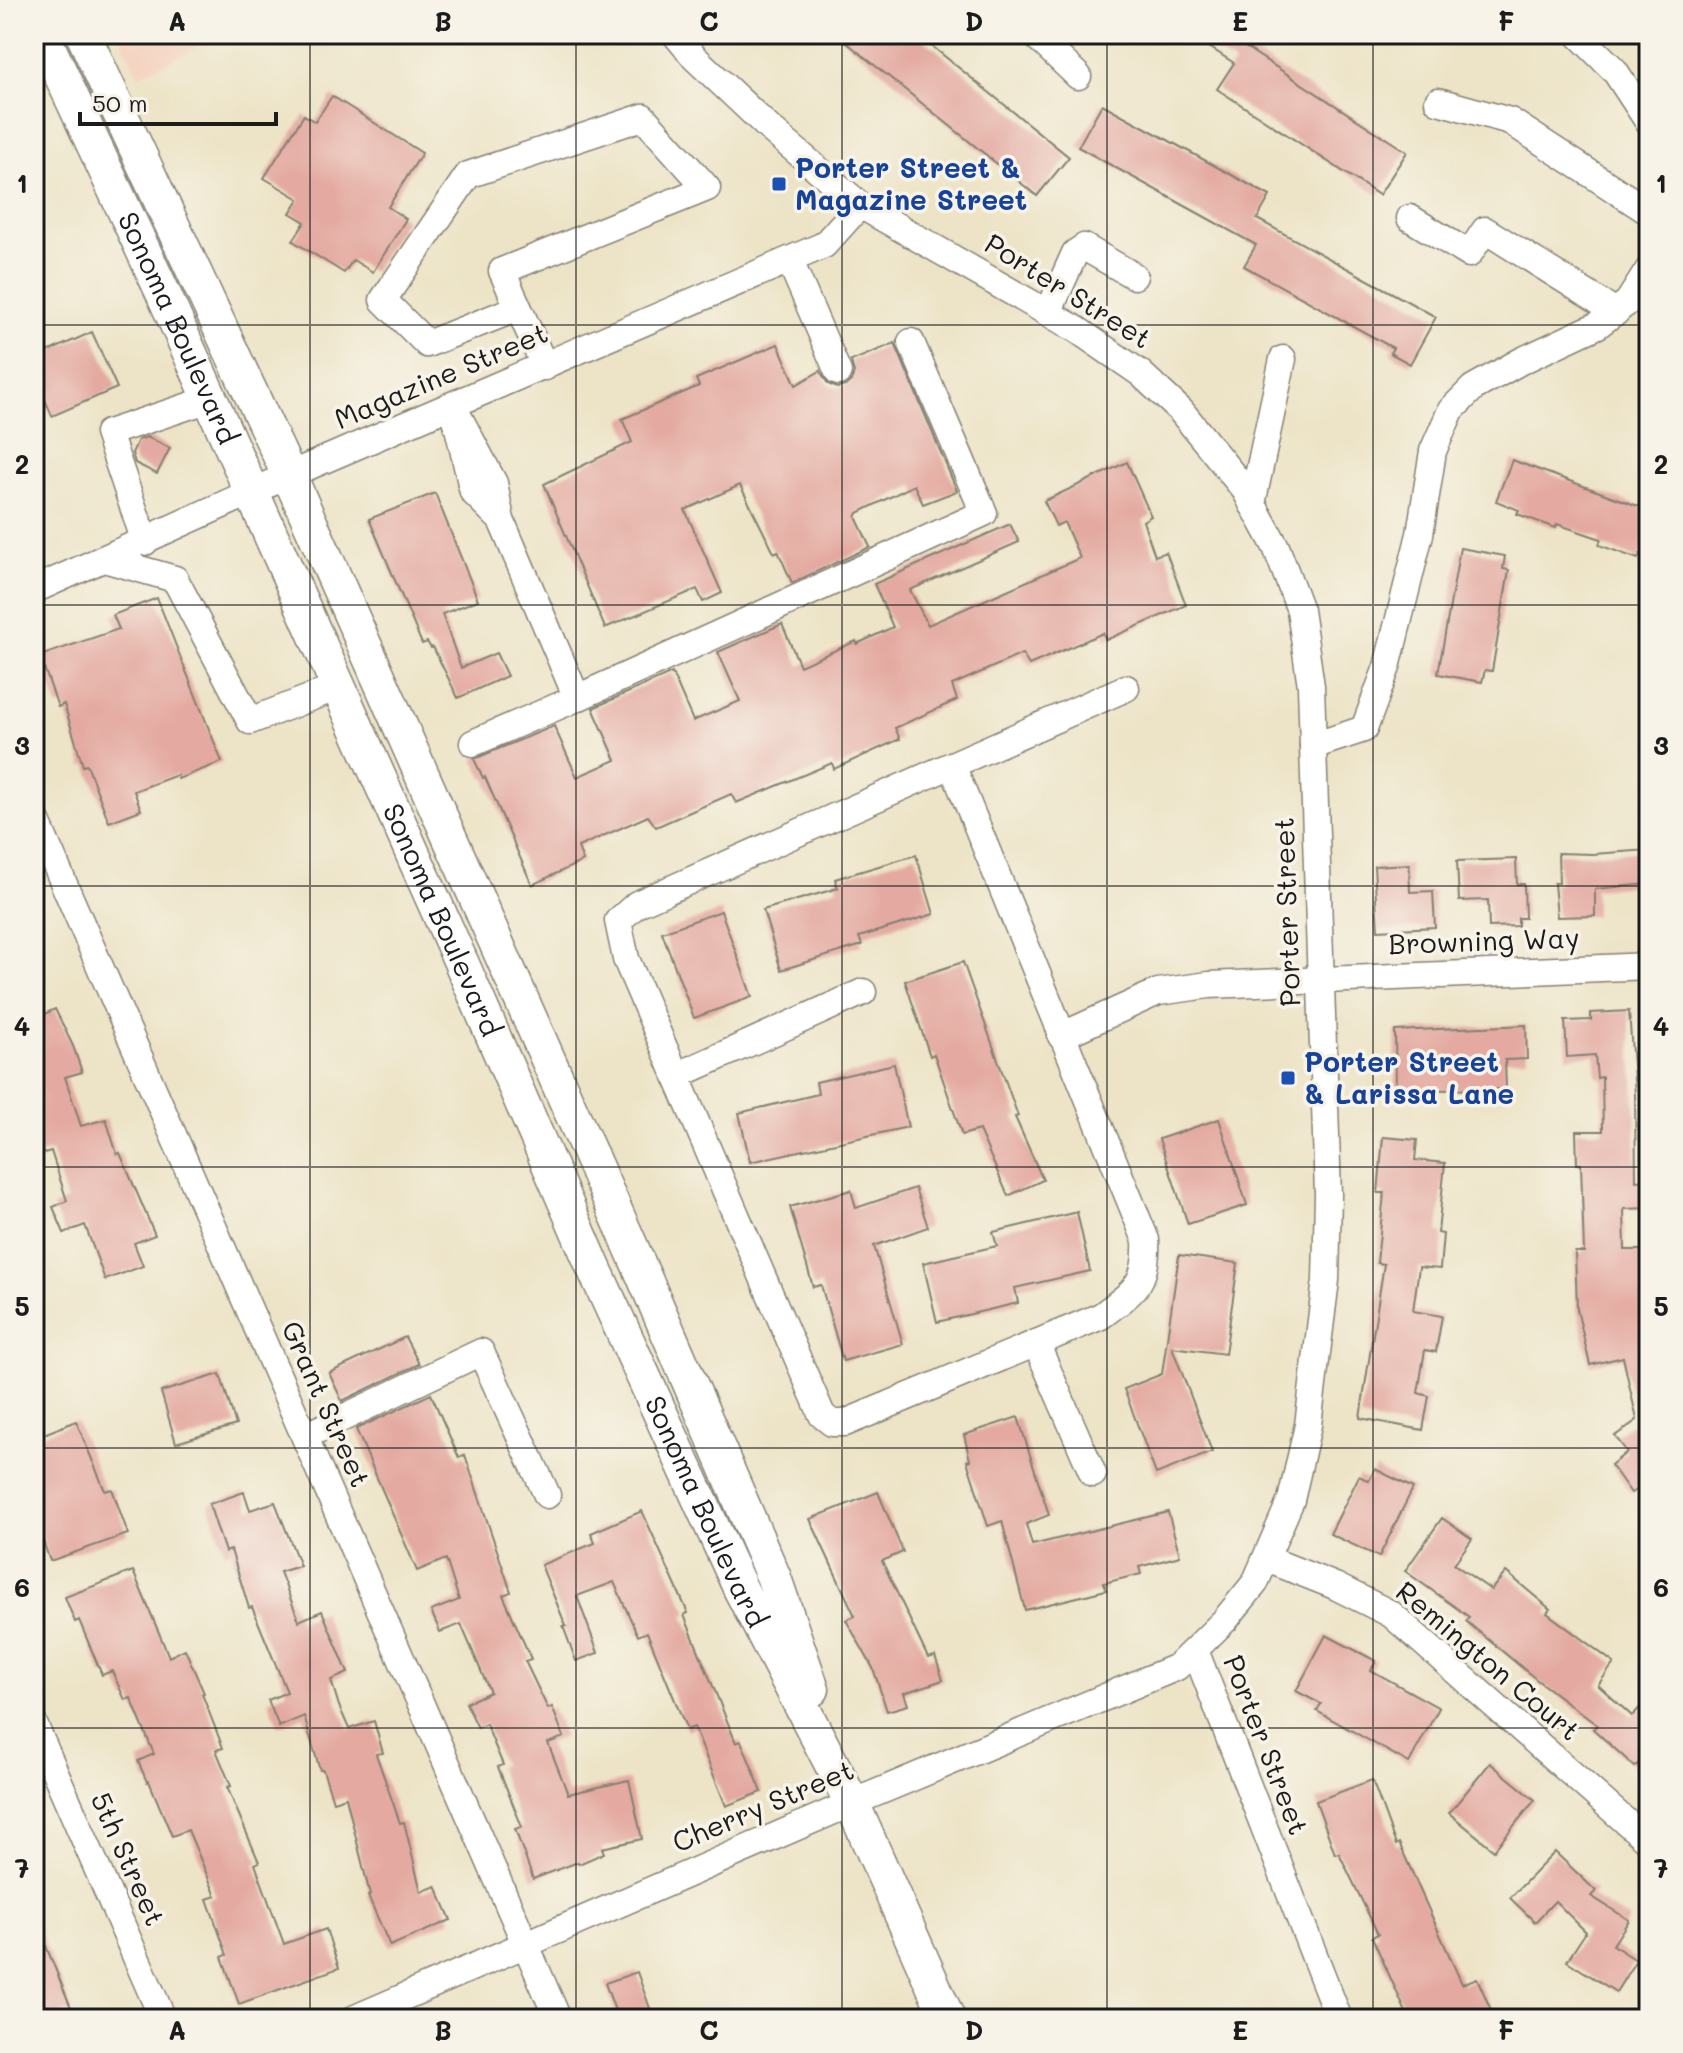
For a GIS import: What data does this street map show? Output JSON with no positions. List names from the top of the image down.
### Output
{
  "streets": {
    "main road": ["Sonoma Boulevard"],
    "street": [
      "Porter Street",
      "Magazine Street",
      "Browning Way",
      "Grant Street",
      "Remington Court",
      "Cherry Street",
      "5th Street"
    ]
  },
  "crossings": [
    ["Porter Street", "Magazine Street"],
    ["Porter Street", "Browning Way"],
    ["Porter Street", "Remington Court"],
    ["Porter Street", "Cherry Street"],
    ["Sonoma Boulevard", "Magazine Street"],
    ["Sonoma Boulevard", "Cherry Street"],
    ["Grant Street", "Cherry Street"]
  ],
  "places": {
    "transit": ["Porter Street & Magazine Street", "Porter Street & Larissa Lane"]
  },
  "scale_bar": "50 m",
  "grid": {
    "columns": [
      "A",
      "B",
      "C",
      "D",
      "E",
      "F"
    ],
    "rows": [
      "1",
      "2",
      "3",
      "4",
      "5",
      "6",
      "7"
    ]
  }
}
